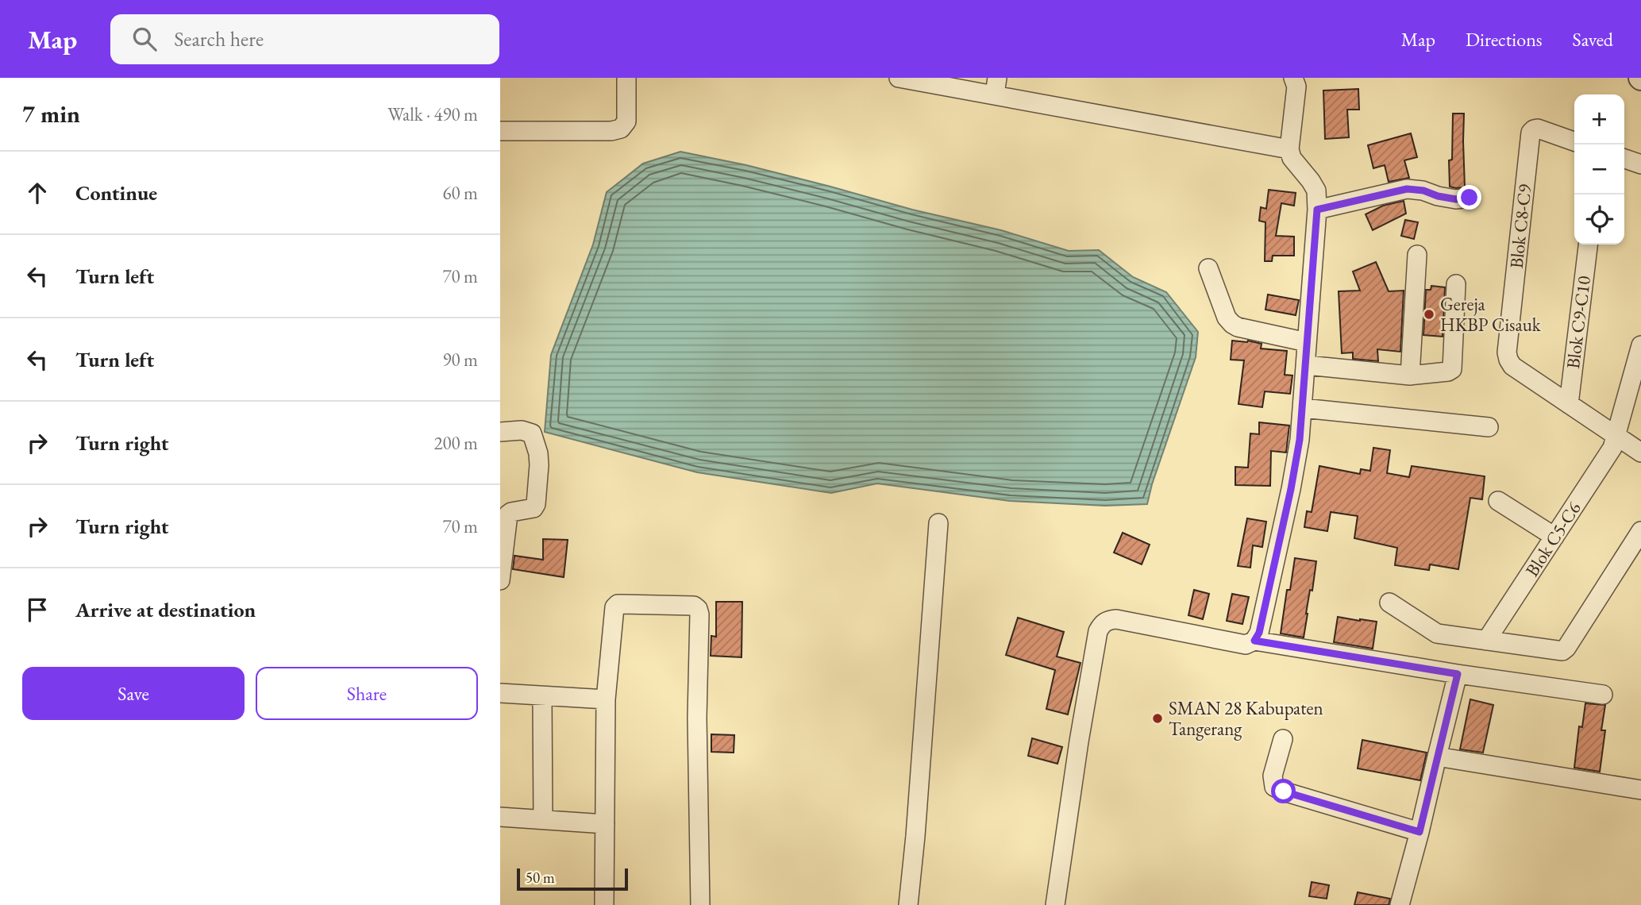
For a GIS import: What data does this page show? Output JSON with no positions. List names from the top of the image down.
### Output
{
  "streets": {
    "street": ["Blok C8-C9", "Blok C9-C10", "Blok C5-C6"]
  },
  "crossings": [
    ["Blok C8-C9", "Blok C9-C10"]
  ],
  "places": ["Gereja HKBP Cisauk", "SMAN 28 Kabupaten Tangerang"],
  "scale_bar": "50 m",
  "page": {
    "header": "Map",
    "search": "Search here",
    "nav": ["Map", "Directions", "Saved"],
    "heading": ["7 min", "Walk · 490 m"],
    "map_buttons": ["+", "−"],
    "list": [
      ["Continue", "60 m"],
      ["Turn left", "70 m"],
      ["Turn left", "90 m"],
      ["Turn right", "200 m"],
      ["Turn right", "70 m"],
      "Arrive at destination"
    ],
    "buttons": ["Save", "Share"],
    "scale": "50 m"
  }
}
